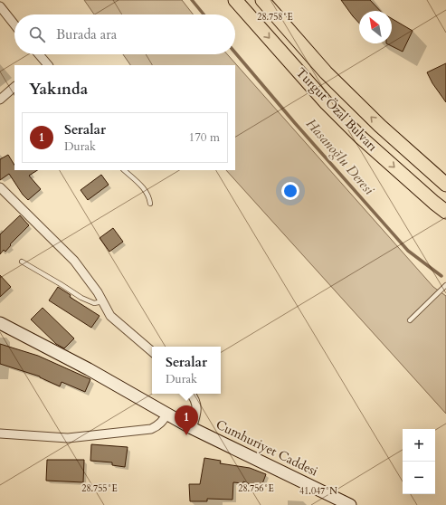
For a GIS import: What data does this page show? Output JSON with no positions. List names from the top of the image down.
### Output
{
  "streets": {
    "main road": ["Turgut Özal Bulvarı", "Cumhuriyet Caddesi"]
  },
  "water": ["Hasanoğlu Deresi"],
  "north": "top left",
  "page": {
    "search": "Burada ara",
    "heading": "Yakında",
    "list": [
      {
        "mark": "1",
        "name": "Seralar",
        "note": "Durak",
        "value": "170 m"
      }
    ],
    "popup": ["Seralar", "Durak"],
    "pins": "1",
    "map_buttons": ["+", "−"]
  },
  "coordinates": [
    "28.758°E",
    "28.755°E",
    "28.756°E",
    "41.047°N"
  ]
}
